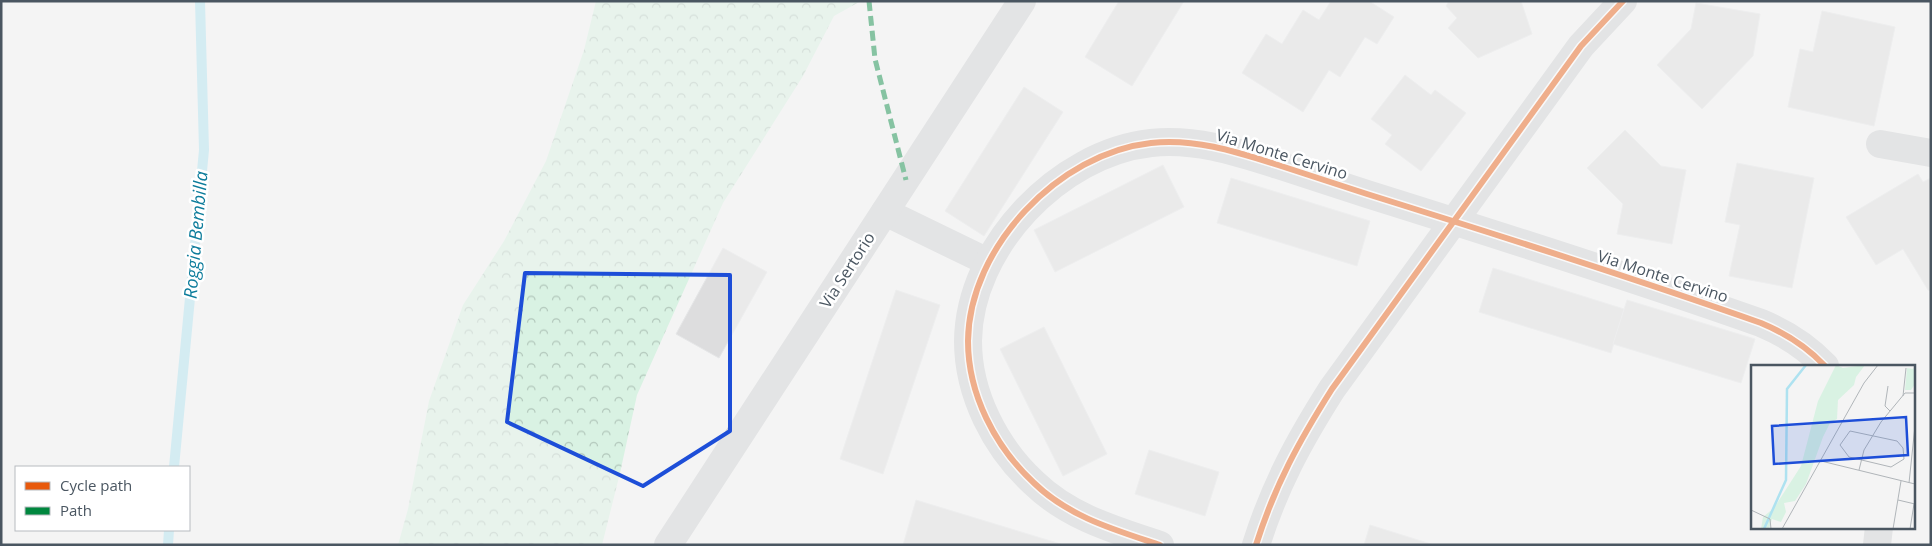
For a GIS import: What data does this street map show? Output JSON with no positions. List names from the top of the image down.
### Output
{
  "streets": {
    "street": ["Via Monte Cervino", "Via Sertorio"]
  },
  "water": ["Roggia Bembilla"],
  "legend": ["Cycle path", "Path"]
}
